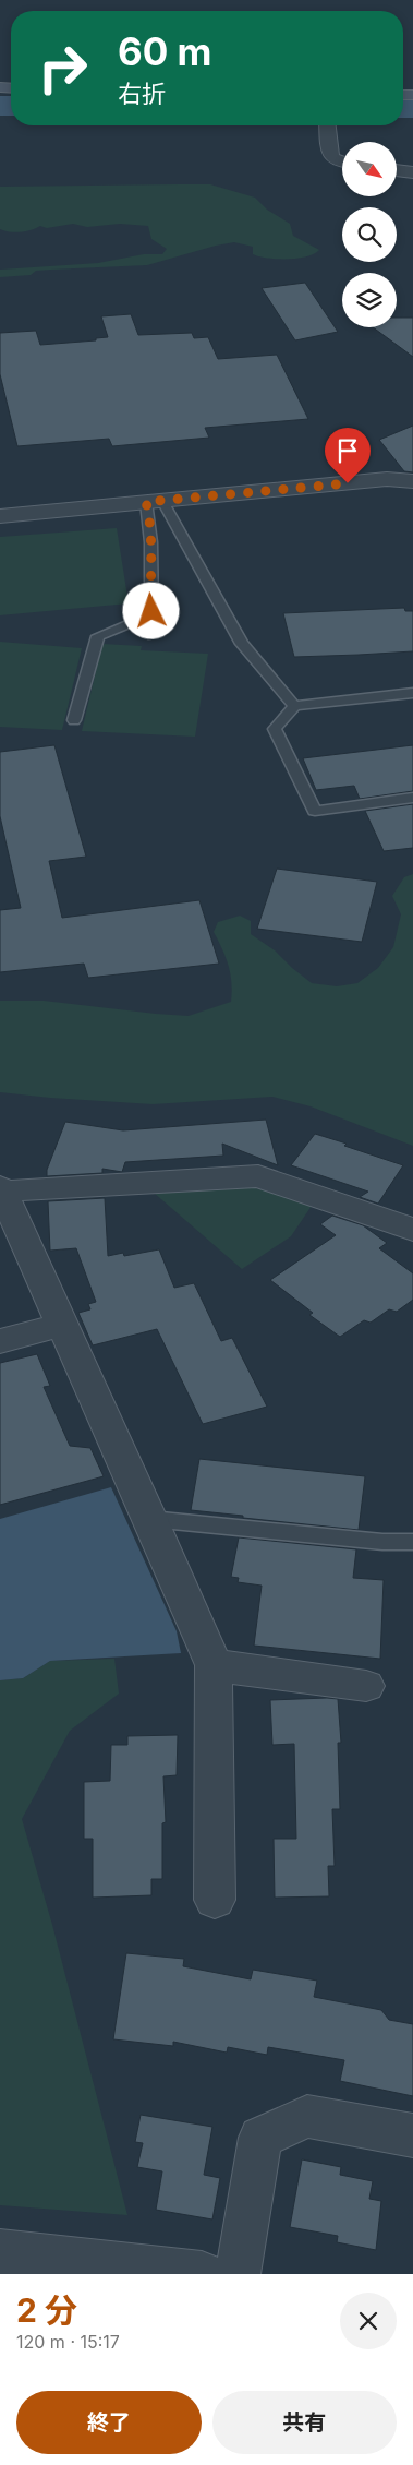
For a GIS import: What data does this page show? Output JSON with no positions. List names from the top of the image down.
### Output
{
  "north": "bottom right",
  "page": {
    "turn": ["60 m", "右折"],
    "heading": ["2 分", "120 m · 15:17"],
    "buttons": ["終了", "共有"]
  }
}
